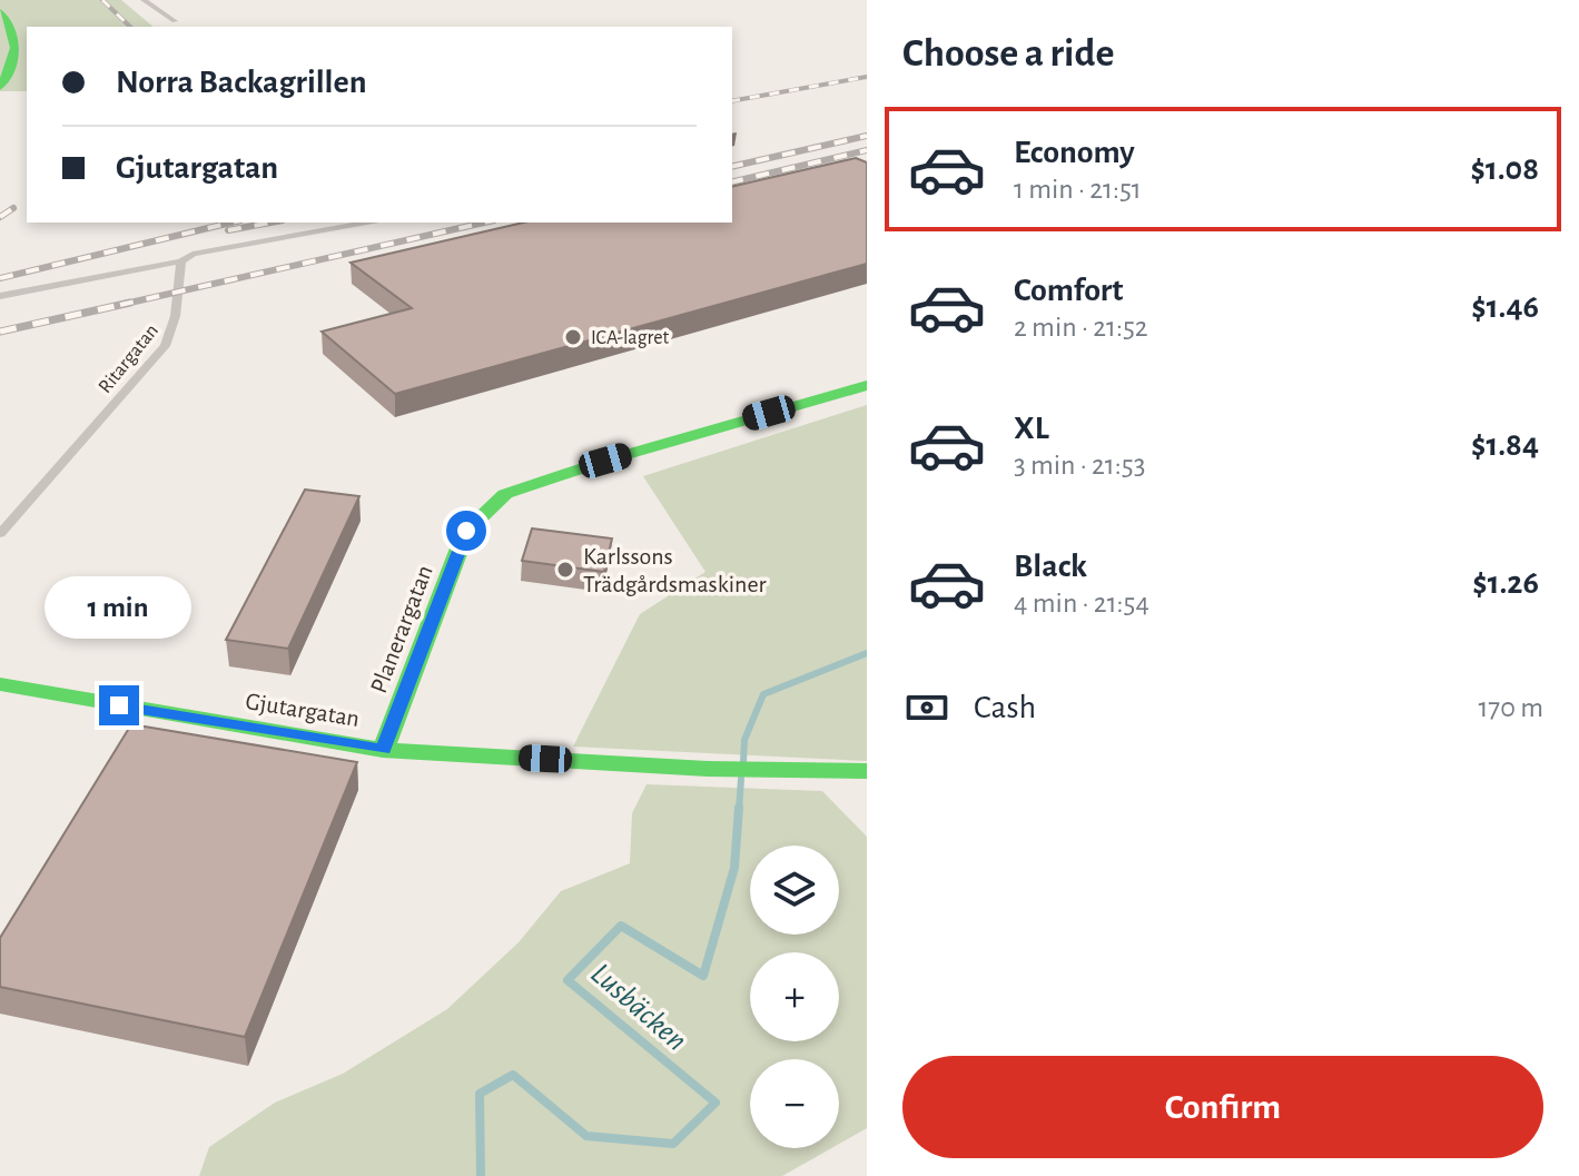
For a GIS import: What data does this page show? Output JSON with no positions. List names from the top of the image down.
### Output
{
  "streets": {
    "street": ["Planerargatan", "Gjutargatan"],
    "lane": ["Ritargatan"]
  },
  "crossings": [
    ["Planerargatan", "Gjutargatan"]
  ],
  "water": ["Lusbäcken"],
  "places": ["ICA-lagret", "Karlssons Trädgårdsmaskiner"],
  "page": {
    "heading": "Choose a ride",
    "banner": ["Norra Backagrillen", "Gjutargatan"],
    "list": [
      {
        "name": "Economy",
        "note": "1 min · 21:51",
        "value": "$1.08"
      },
      {
        "name": "Comfort",
        "note": "2 min · 21:52",
        "value": "$1.46"
      },
      {
        "name": "XL",
        "note": "3 min · 21:53",
        "value": "$1.84"
      },
      {
        "name": "Black",
        "note": "4 min · 21:54",
        "value": "$1.26"
      }
    ],
    "bubble": "1 min",
    "pay": ["Cash", "170 m"],
    "map_buttons": ["+", "−"],
    "buttons": "Confirm"
  }
}
